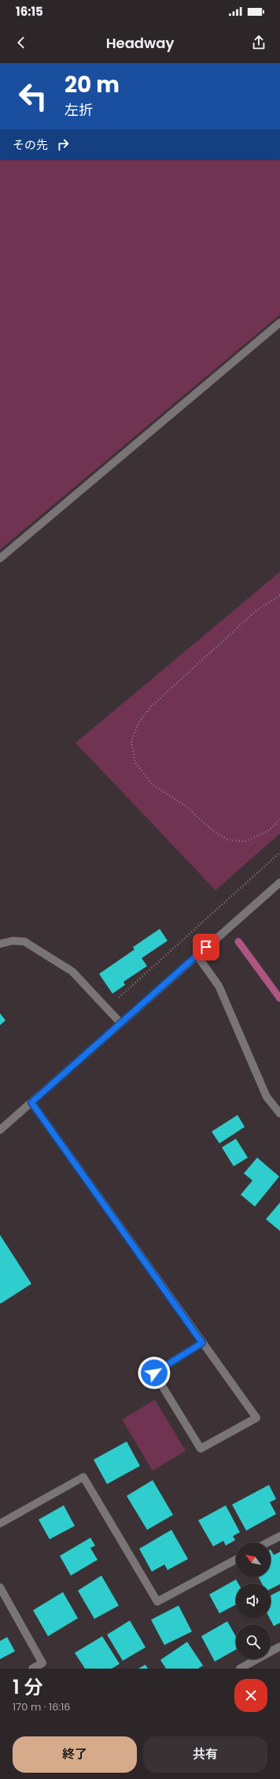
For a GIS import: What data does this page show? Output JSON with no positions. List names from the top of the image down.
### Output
{
  "north": "top left",
  "page": {
    "status": "16:15",
    "header": "Headway",
    "turn": ["20 m", "左折"],
    "then": "その先",
    "heading": ["1 分", "170 m · 16:16"],
    "buttons": ["終了", "共有"]
  }
}
